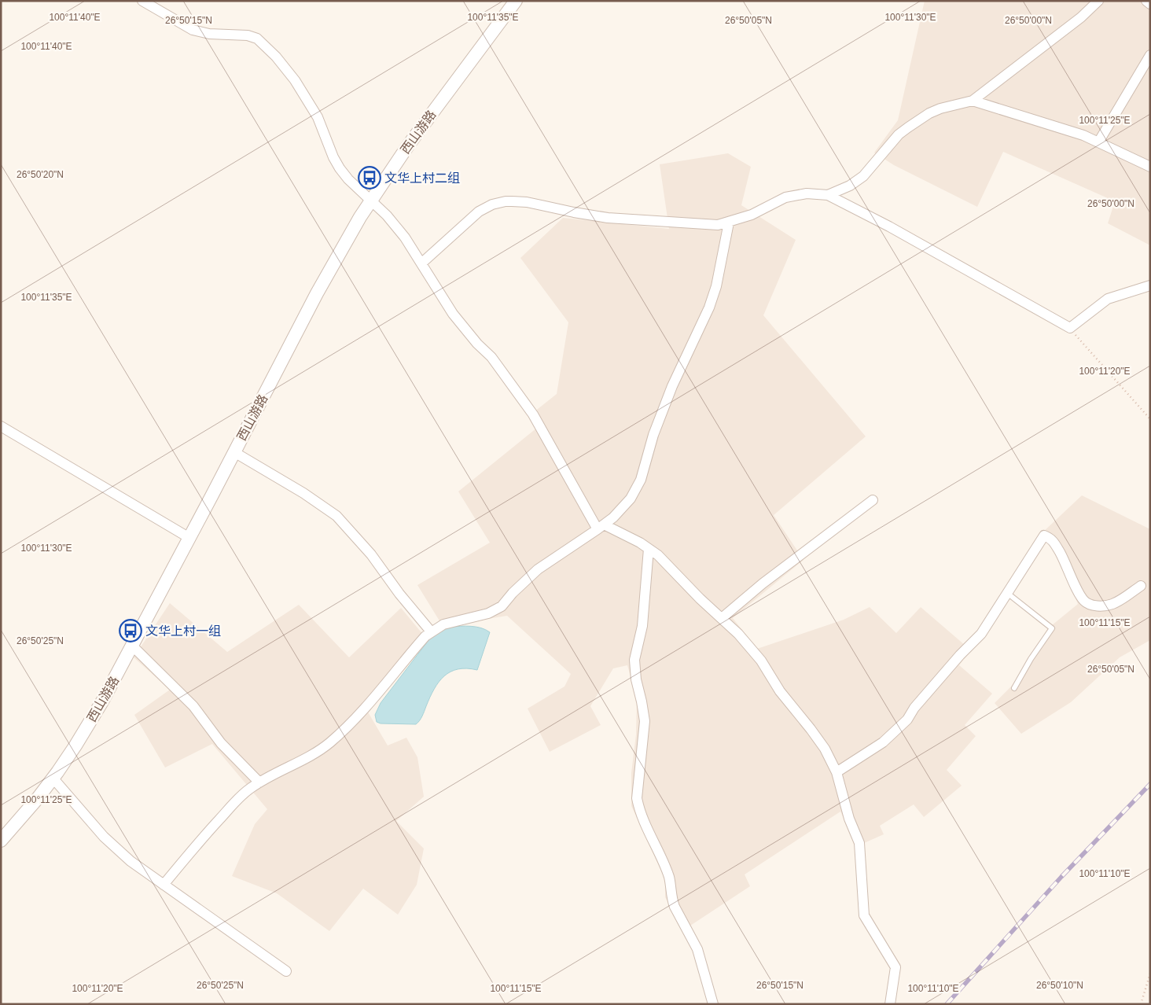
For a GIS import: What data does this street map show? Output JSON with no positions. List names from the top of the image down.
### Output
{
  "streets": {
    "street": ["西山游路"]
  },
  "places": {
    "bus stop": ["文华上村二组", "文华上村一组"]
  },
  "coordinates": [
    "100°11'40\"E",
    "100°11'35\"E",
    "100°11'30\"E",
    "26°50'15\"N",
    "26°50'00\"N",
    "26°50'05\"N",
    "100°11'25\"E",
    "26°50'20\"N",
    "100°11'20\"E",
    "100°11'15\"E",
    "26°50'25\"N",
    "100°11'10\"E",
    "26°50'10\"N"
  ]
}
